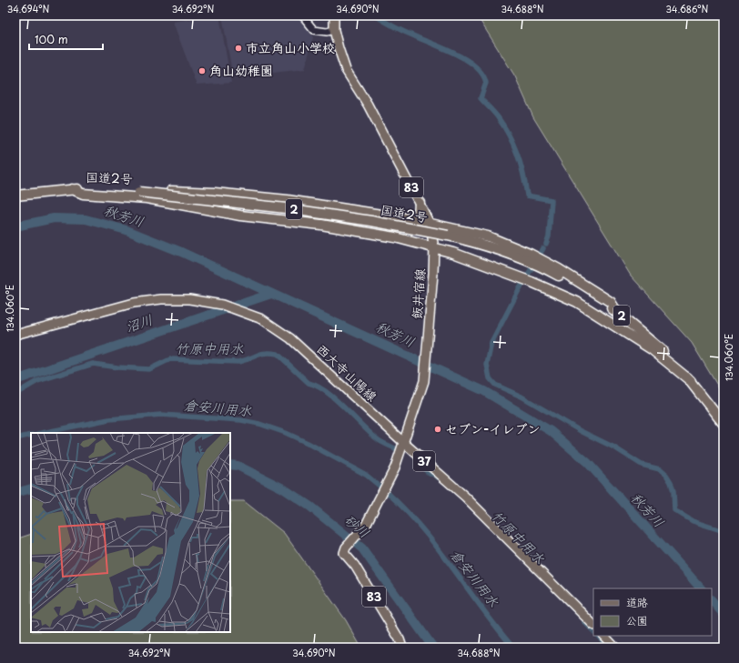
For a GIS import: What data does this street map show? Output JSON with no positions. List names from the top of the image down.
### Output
{
  "streets": {
    "highway": ["国道2号", "2"],
    "main road": [
      "83",
      "飯井宿線",
      "西大寺山陽線",
      "37"
    ]
  },
  "crossings": [
    ["国道2号", "2"],
    ["飯井宿線", "西大寺山陽線"]
  ],
  "water": [
    "秋芳川",
    "沼川",
    "竹原中用水",
    "倉安川用水",
    "砂川"
  ],
  "places": ["市立角山小学校", "角山幼稚園", "セブン-イレブン"],
  "legend": ["道路", "公園"],
  "scale_bar": "100 m",
  "coordinates": [
    "34.694°N",
    "34.692°N",
    "34.690°N",
    "34.688°N",
    "34.686°N",
    "134.060°E"
  ]
}
